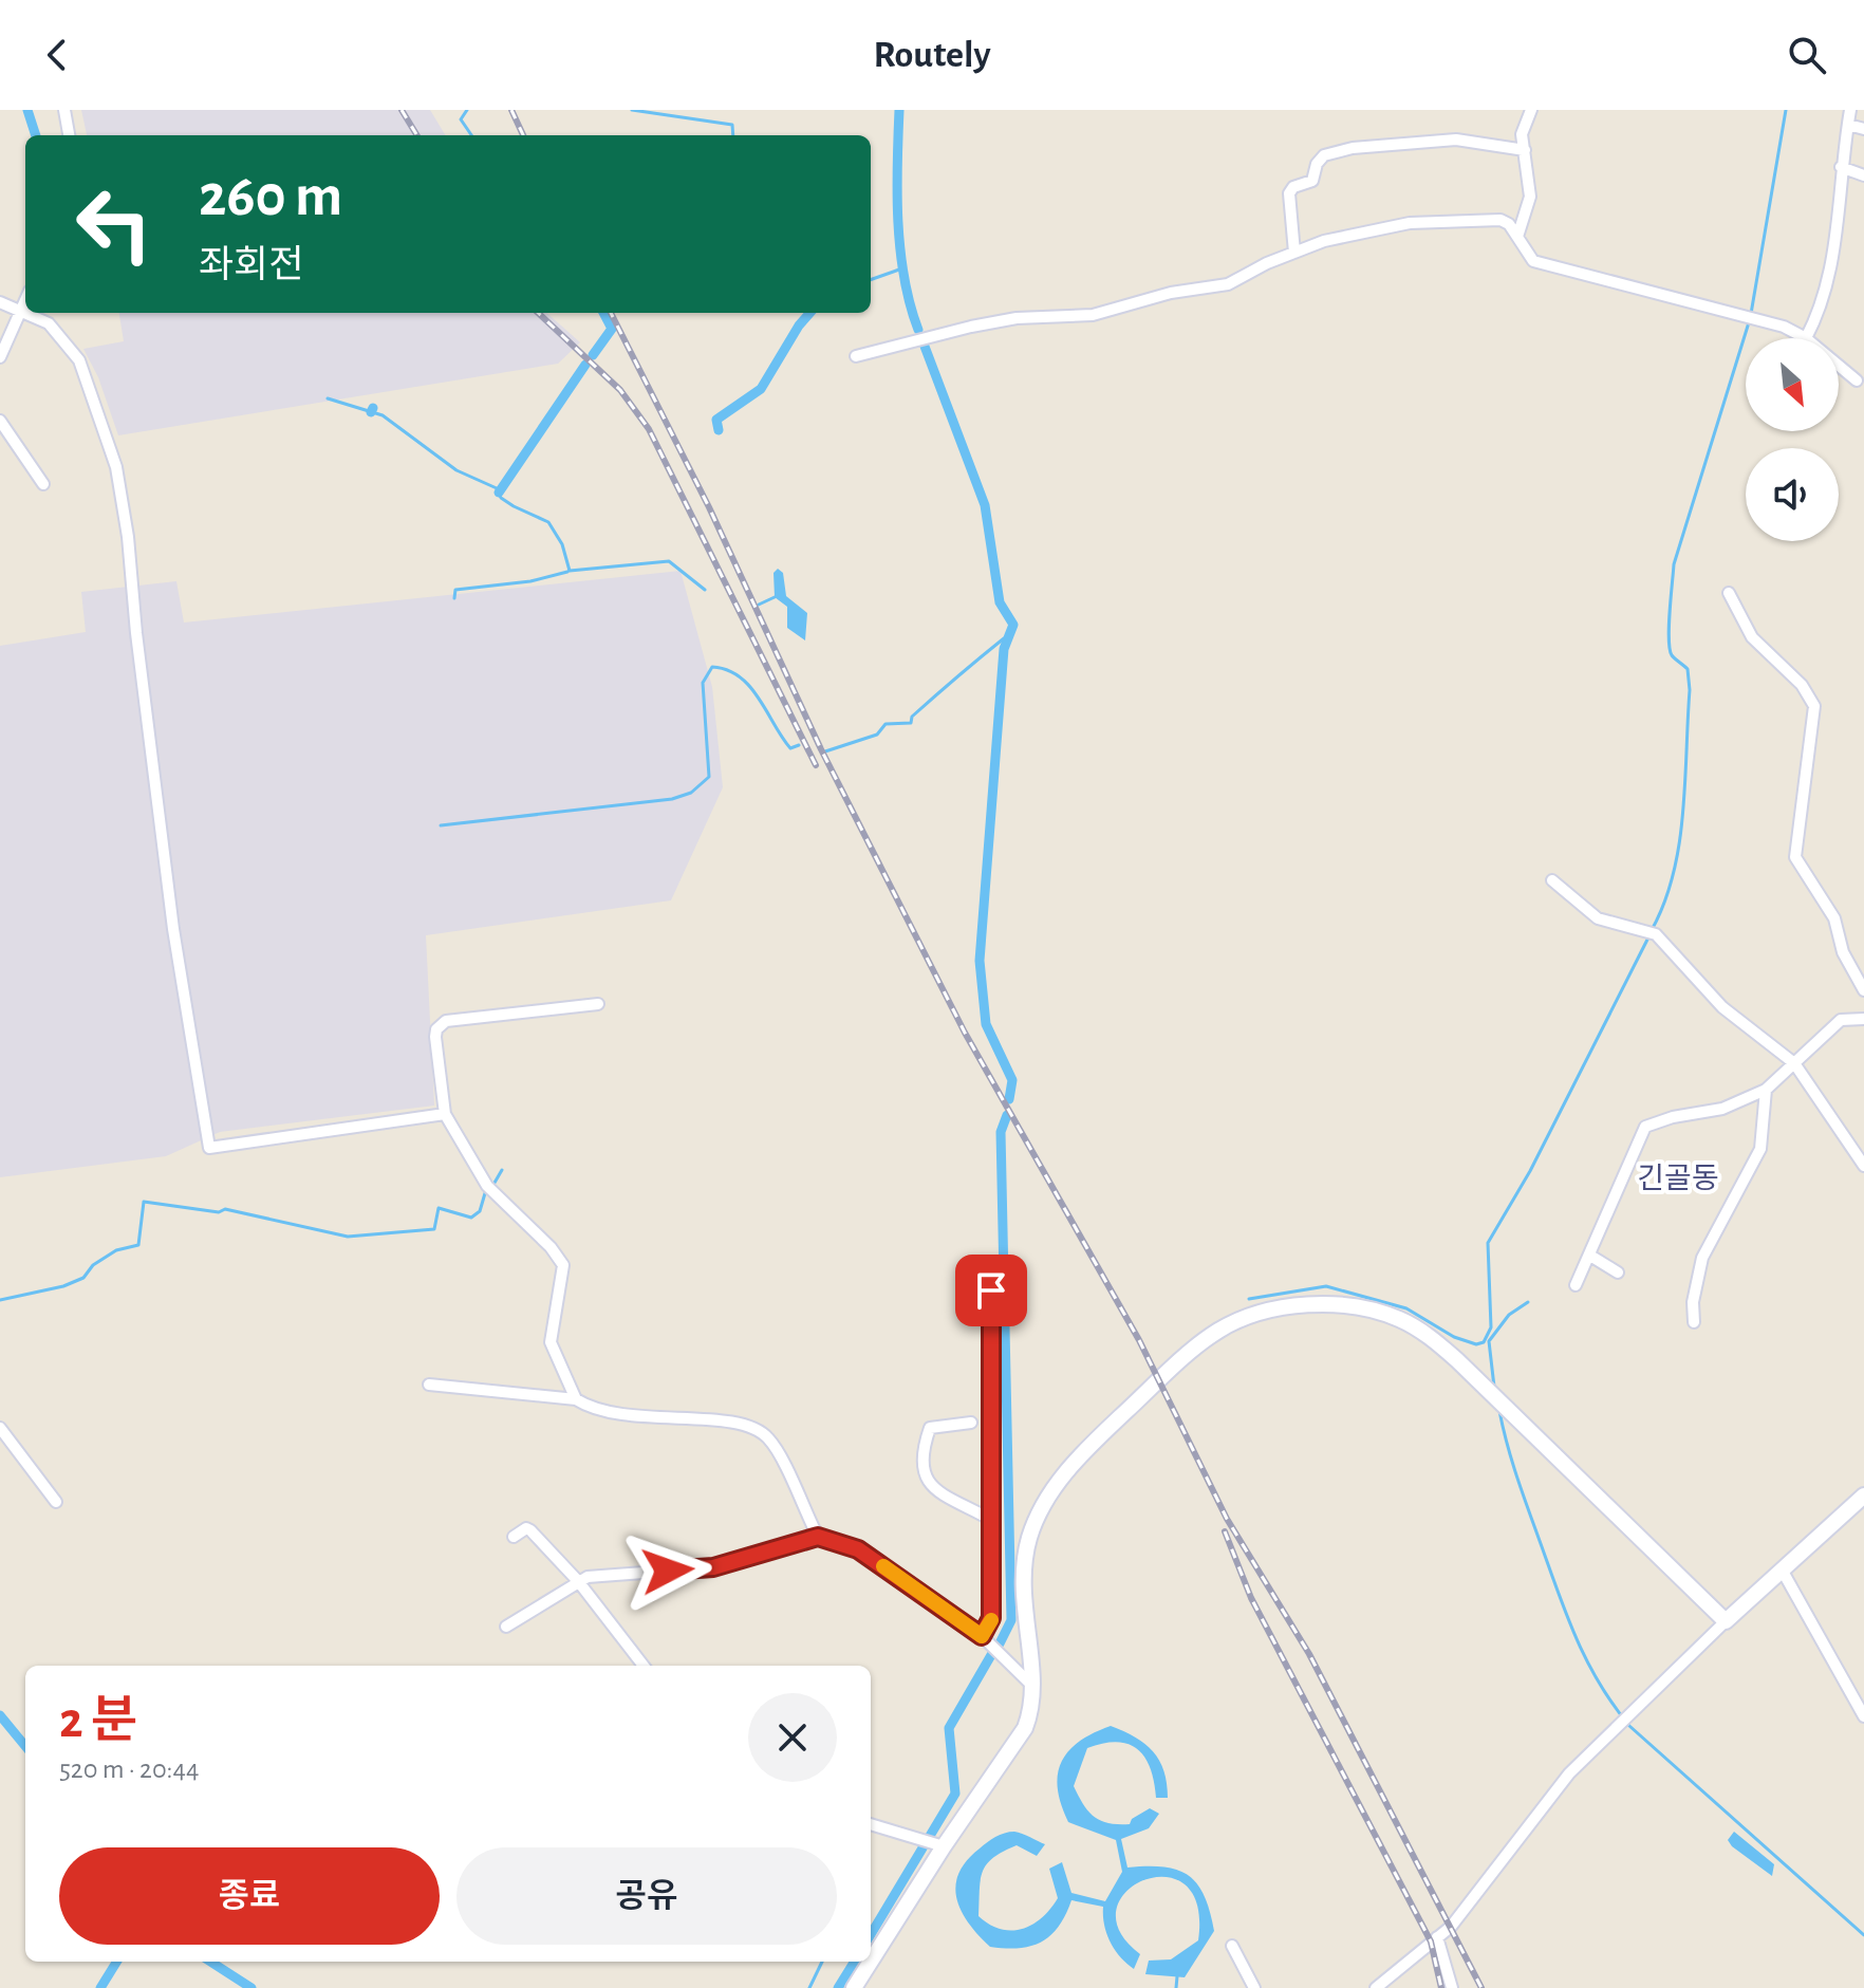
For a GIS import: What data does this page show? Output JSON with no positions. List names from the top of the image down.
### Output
{
  "districts": ["긴골동"],
  "north": "bottom right",
  "page": {
    "header": "Routely",
    "turn": ["260 m", "좌회전"],
    "heading": ["2 분", "520 m · 20:44"],
    "buttons": ["종료", "공유"]
  }
}
